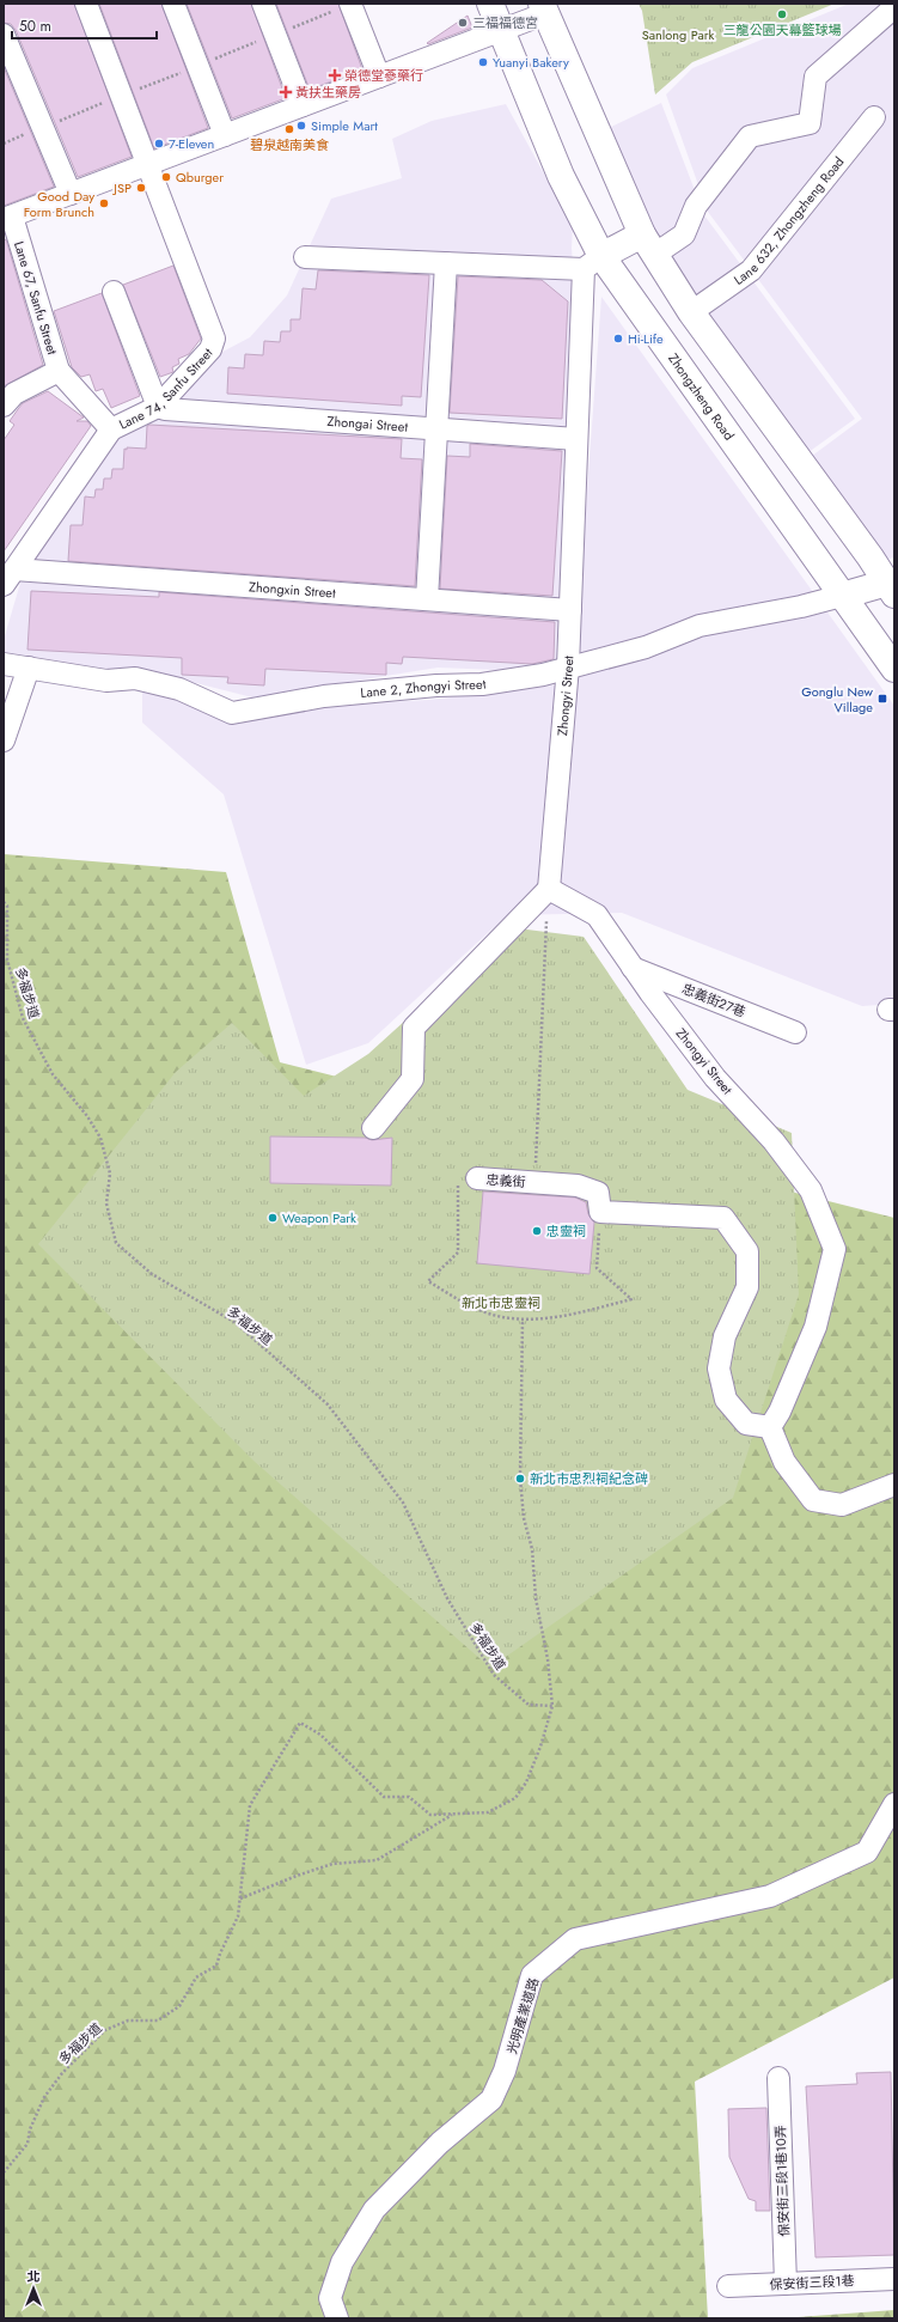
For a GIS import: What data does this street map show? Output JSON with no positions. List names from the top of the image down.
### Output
{
  "streets": {
    "main road": ["Zhongzheng Road"],
    "street": [
      "Lane 632, Zhongzheng Road",
      "Lane 67, Sanfu Street",
      "Lane 74, Sanfu Street",
      "Zhongai Street",
      "Zhongxin Street",
      "Lane 2, Zhongyi Street",
      "Zhongyi Street",
      "忠義街27巷",
      "忠義街",
      "光明產業道路",
      "保安街三段1巷10弄",
      "保安街三段1巷"
    ],
    "path": ["多福步道"]
  },
  "crossings": [
    ["Lane 74, Sanfu Street", "Zhongai Street"],
    ["Lane 74, Sanfu Street", "Zhongxin Street"],
    ["Zhongzheng Road", "Lane 2, Zhongyi Street"],
    ["Zhongzheng Road", "Zhongyi Street"],
    ["Zhongai Street", "Zhongyi Street"],
    ["Zhongxin Street", "Zhongyi Street"],
    ["Lane 2, Zhongyi Street", "Zhongyi Street"],
    ["Zhongyi Street", "忠義街27巷"],
    ["保安街三段1巷10弄", "保安街三段1巷"]
  ],
  "parks": ["Sanlong Park", "新北市忠靈祠"],
  "places": {
    "other": [
      "三龍公園天幕籃球場",
      "三福福德宮",
      "Yuanyi Bakery",
      "Simple Mart",
      "碧泉越南美食",
      "7-Eleven",
      "Qburger",
      "JSP",
      "Good Day Form Brunch",
      "Hi-Life",
      "Weapon Park",
      "忠靈祠",
      "新北市忠烈祠紀念碑"
    ],
    "health": ["榮德堂蔘藥行", "黃扶生藥房"],
    "transit": ["Gonglu New Village"]
  },
  "scale_bar": "50 m",
  "north": "top"
}
